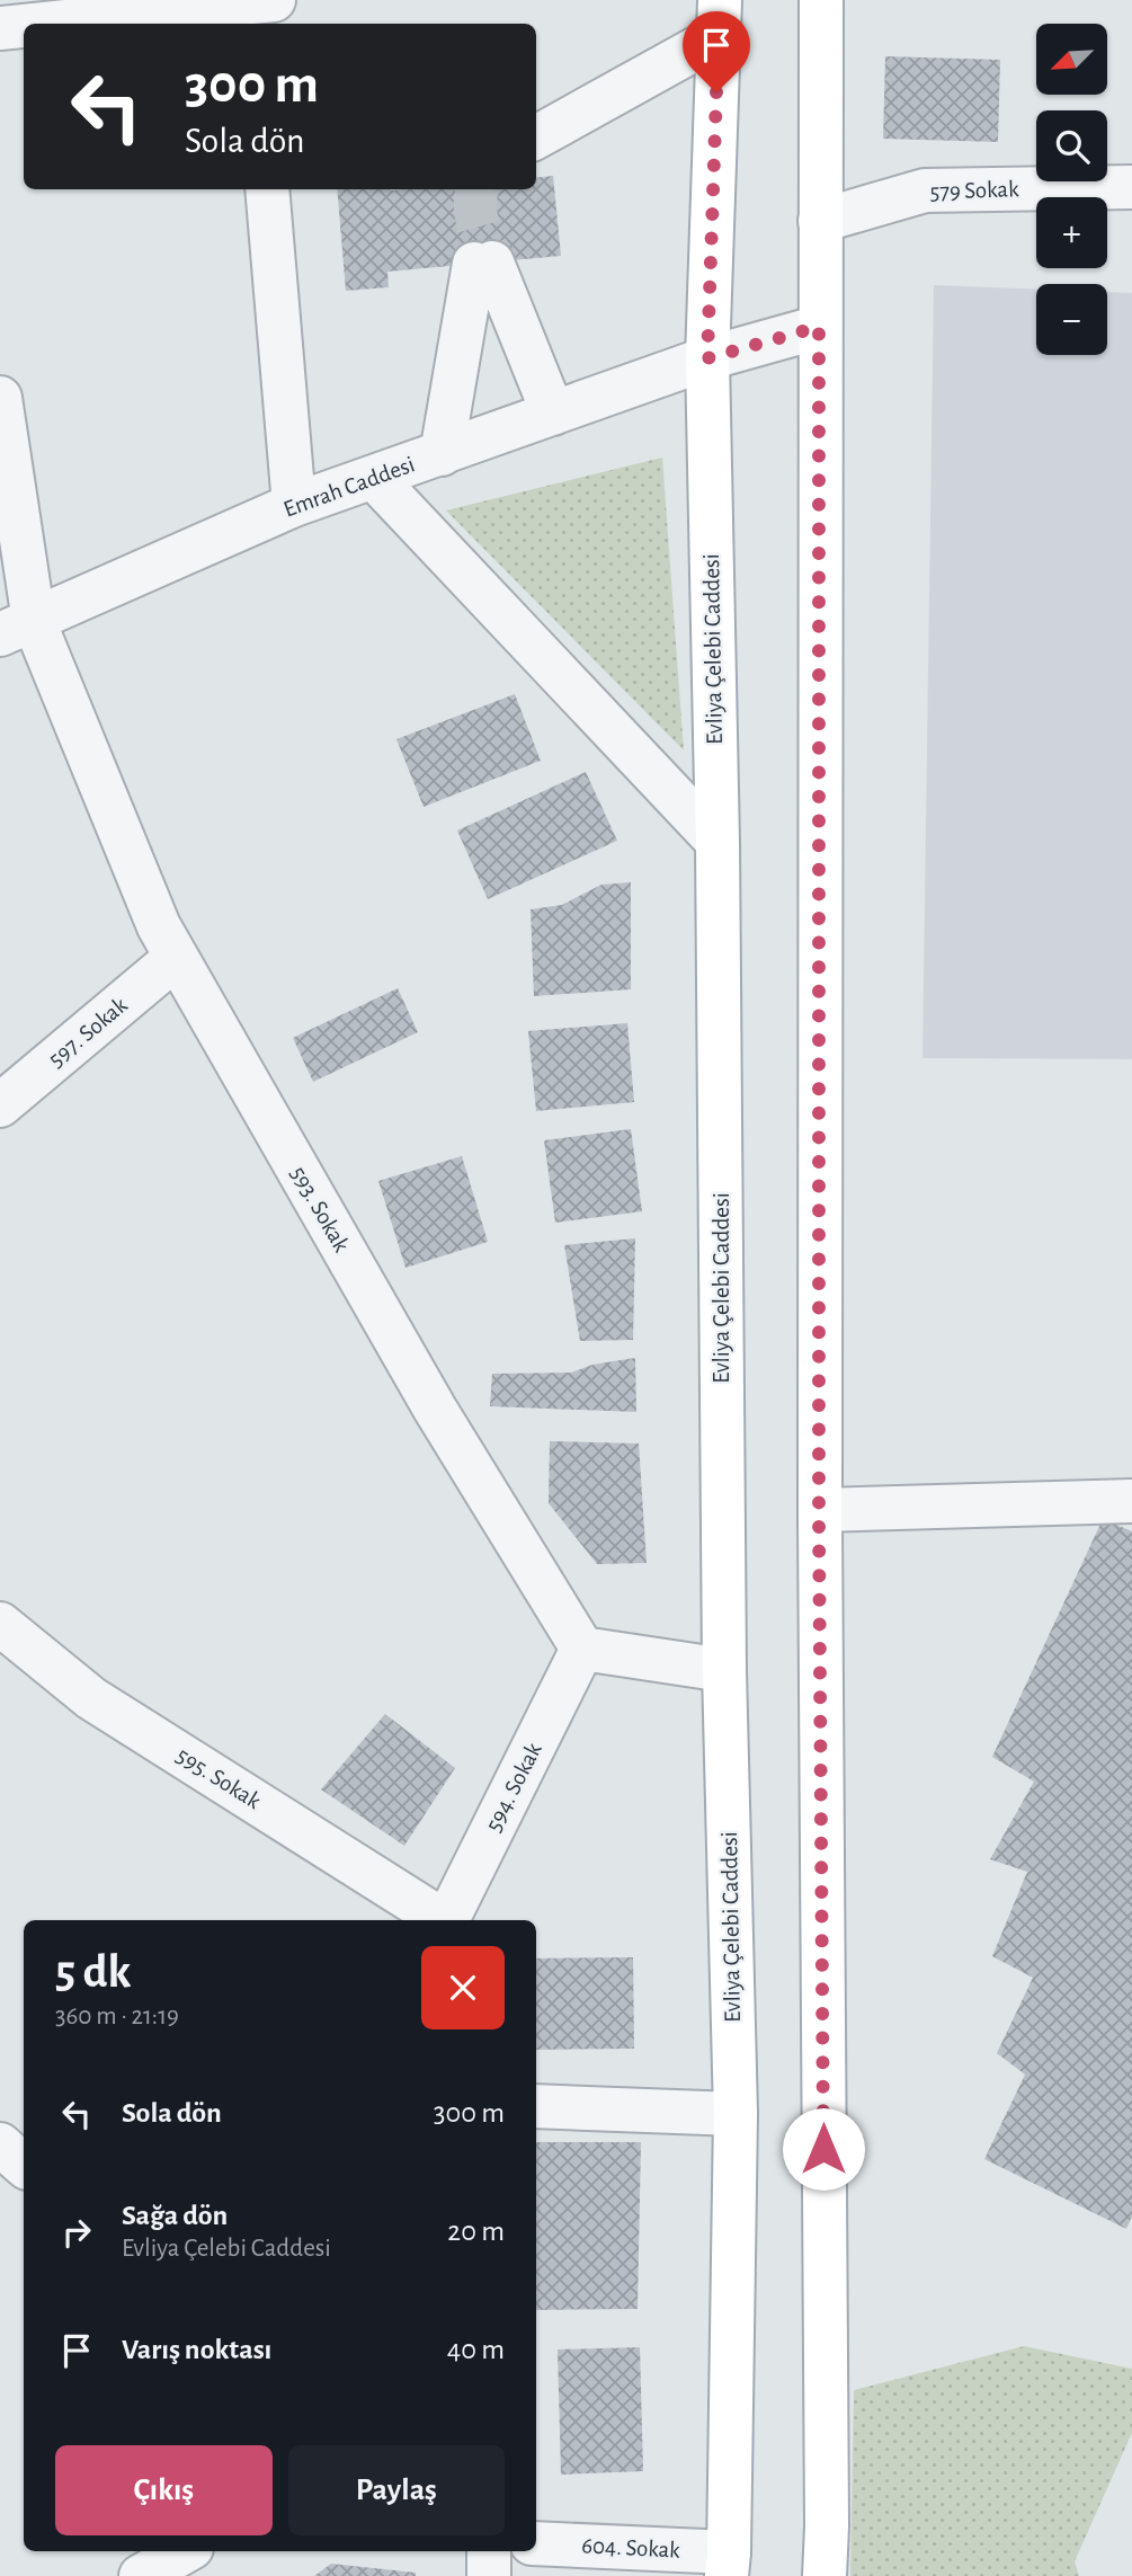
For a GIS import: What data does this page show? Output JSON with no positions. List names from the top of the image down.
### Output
{
  "streets": {
    "main road": ["Evliya Çelebi Caddesi"],
    "street": [
      "579 Sokak",
      "Emrah Caddesi",
      "597. Sokak",
      "593. Sokak",
      "595. Sokak",
      "594. Sokak",
      "604. Sokak"
    ]
  },
  "crossings": [
    ["Emrah Caddesi", "Evliya Çelebi Caddesi"],
    ["Emrah Caddesi", "593. Sokak"],
    ["Evliya Çelebi Caddesi", "604. Sokak"],
    ["597. Sokak", "593. Sokak"],
    ["593. Sokak", "594. Sokak"]
  ],
  "north": "bottom left",
  "page": {
    "map_buttons": ["+", "−"],
    "turn": ["300 m", "Sola dön"],
    "heading": ["5 dk", "360 m · 21:19"],
    "list": [
      {
        "name": "Sola dön",
        "value": "300 m"
      },
      {
        "name": "Sağa dön",
        "note": "Evliya Çelebi Caddesi",
        "value": "20 m"
      },
      {
        "name": "Varış noktası",
        "value": "40 m"
      }
    ],
    "buttons": ["Çıkış", "Paylaş"]
  }
}
